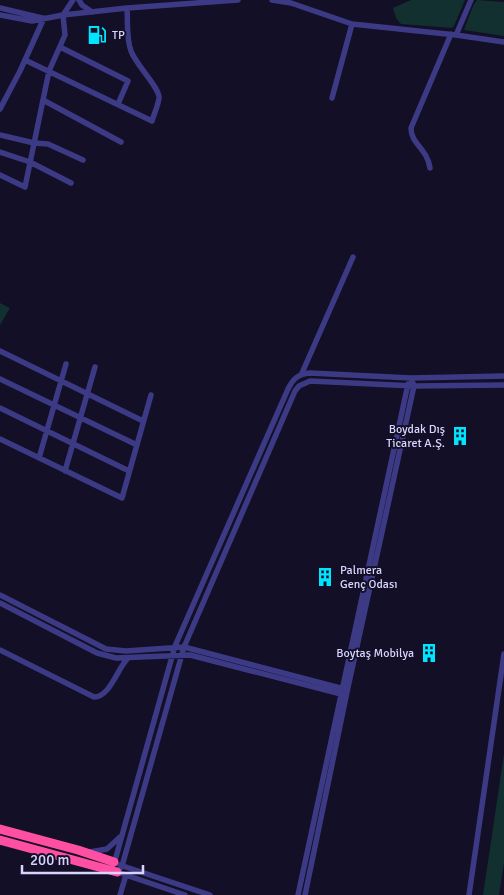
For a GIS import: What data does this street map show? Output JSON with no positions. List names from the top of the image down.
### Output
{
  "places": {
    "fuel station": ["TP"],
    "building": ["Boydak Dış Ticaret A.Ş.", "Palmera Genç Odası", "Boytaş Mobilya"]
  },
  "scale_bar": "200 m"
}
